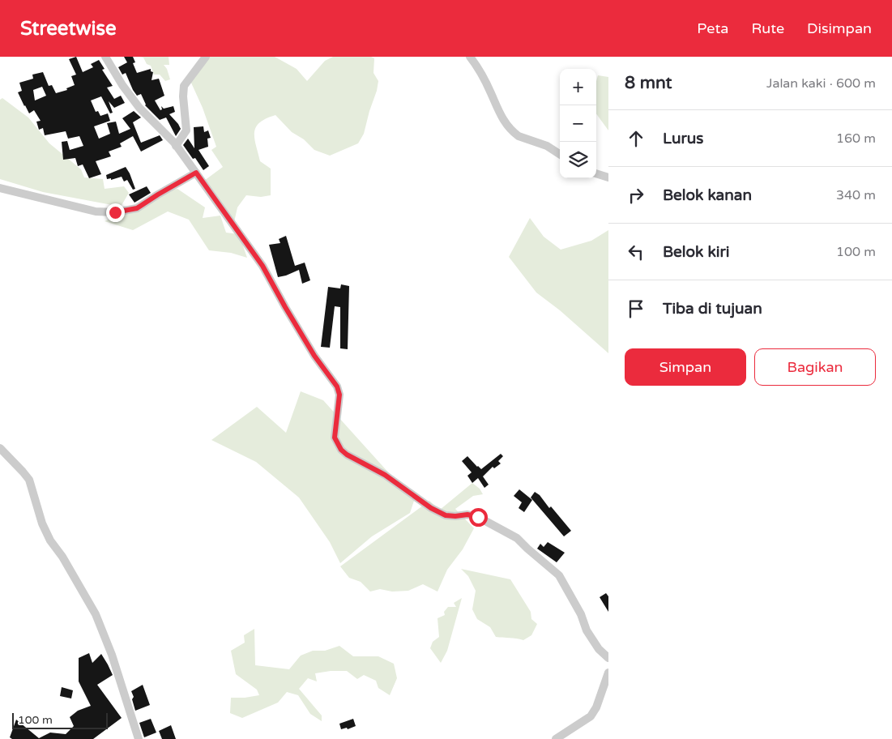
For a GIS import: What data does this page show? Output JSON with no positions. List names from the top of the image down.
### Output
{
  "scale_bar": "100 m",
  "page": {
    "header": "Streetwise",
    "nav": ["Peta", "Rute", "Disimpan"],
    "heading": ["8 mnt", "Jalan kaki · 600 m"],
    "map_buttons": ["+", "−"],
    "list": [
      ["Lurus", "160 m"],
      ["Belok kanan", "340 m"],
      ["Belok kiri", "100 m"],
      "Tiba di tujuan"
    ],
    "buttons": ["Simpan", "Bagikan"],
    "scale": "100 m"
  }
}
